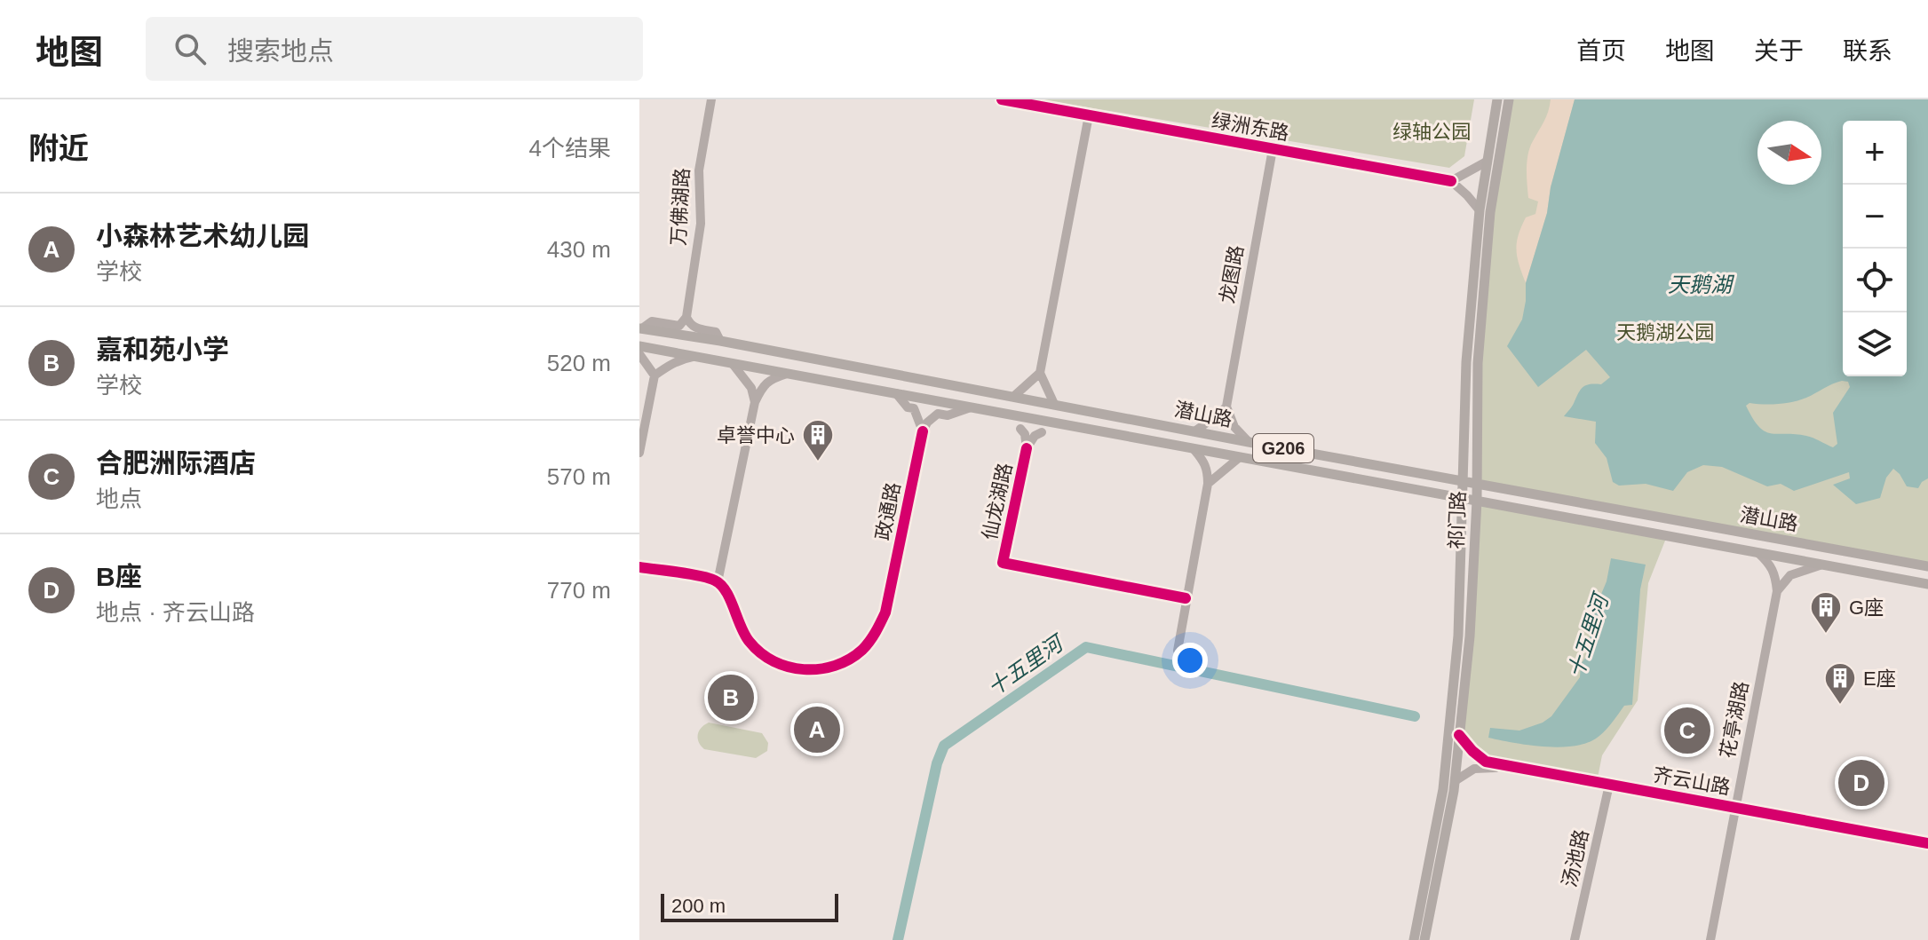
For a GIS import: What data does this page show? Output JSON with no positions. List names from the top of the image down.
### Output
{
  "streets": {
    "main road": ["潜山路", "G206", "祁门路"],
    "street": [
      "绿洲东路",
      "万佛湖路",
      "龙图路",
      "仙龙湖路",
      "政通路",
      "花亭湖路",
      "齐云山路",
      "汤池路"
    ]
  },
  "crossings": [
    ["绿洲东路", "龙图路"],
    ["潜山路", "祁门路"],
    ["祁门路", "齐云山路"],
    ["花亭湖路", "齐云山路"],
    ["齐云山路", "汤池路"]
  ],
  "water": ["天鹅湖", "十五里河"],
  "parks": ["绿轴公园", "天鹅湖公园"],
  "places": {
    "building": ["卓誉中心", "G座", "E座"]
  },
  "scale_bar": "200 m",
  "north": "right",
  "page": {
    "header": "地图",
    "search": "搜索地点",
    "nav": [
      "首页",
      "地图",
      "关于",
      "联系"
    ],
    "heading": ["附近", "4个结果"],
    "map_buttons": ["+", "−"],
    "list": [
      {
        "mark": "A",
        "name": "小森林艺术幼儿园",
        "note": "学校",
        "value": "430 m"
      },
      {
        "mark": "B",
        "name": "嘉和苑小学",
        "note": "学校",
        "value": "520 m"
      },
      {
        "mark": "C",
        "name": "合肥洲际酒店",
        "note": "地点",
        "value": "570 m"
      },
      {
        "mark": "D",
        "name": "B座",
        "note": "地点 · 齐云山路",
        "value": "770 m"
      }
    ],
    "pins": [
      "B",
      "A",
      "C",
      "D"
    ],
    "scale": "200 m"
  }
}
